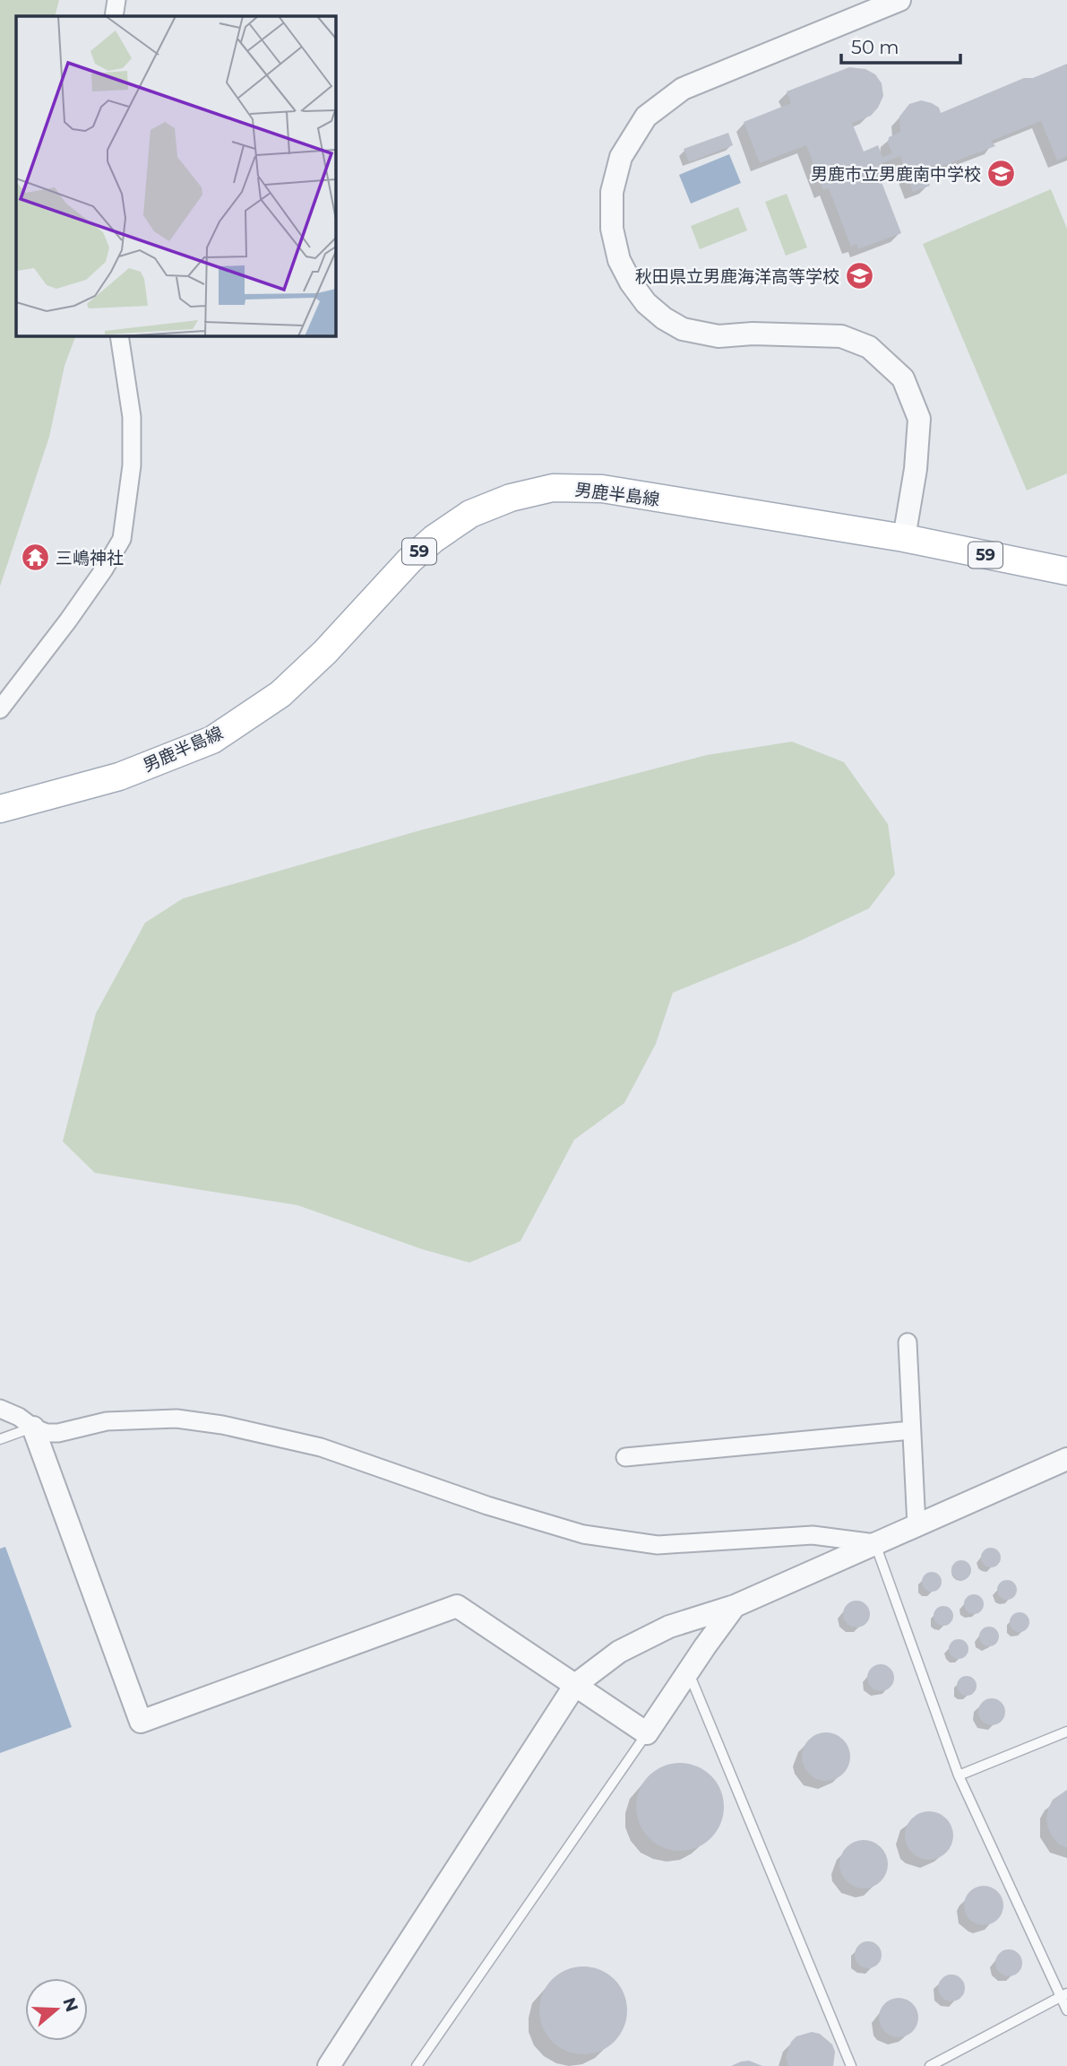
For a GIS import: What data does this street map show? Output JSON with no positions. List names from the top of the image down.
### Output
{
  "streets": {
    "main road": ["男鹿半島線", "59"]
  },
  "places": {
    "school or university": ["男鹿市立男鹿南中学校", "秋田県立男鹿海洋高等学校"],
    "temple": ["三嶋神社"]
  },
  "scale_bar": "50 m",
  "north": "right"
}
